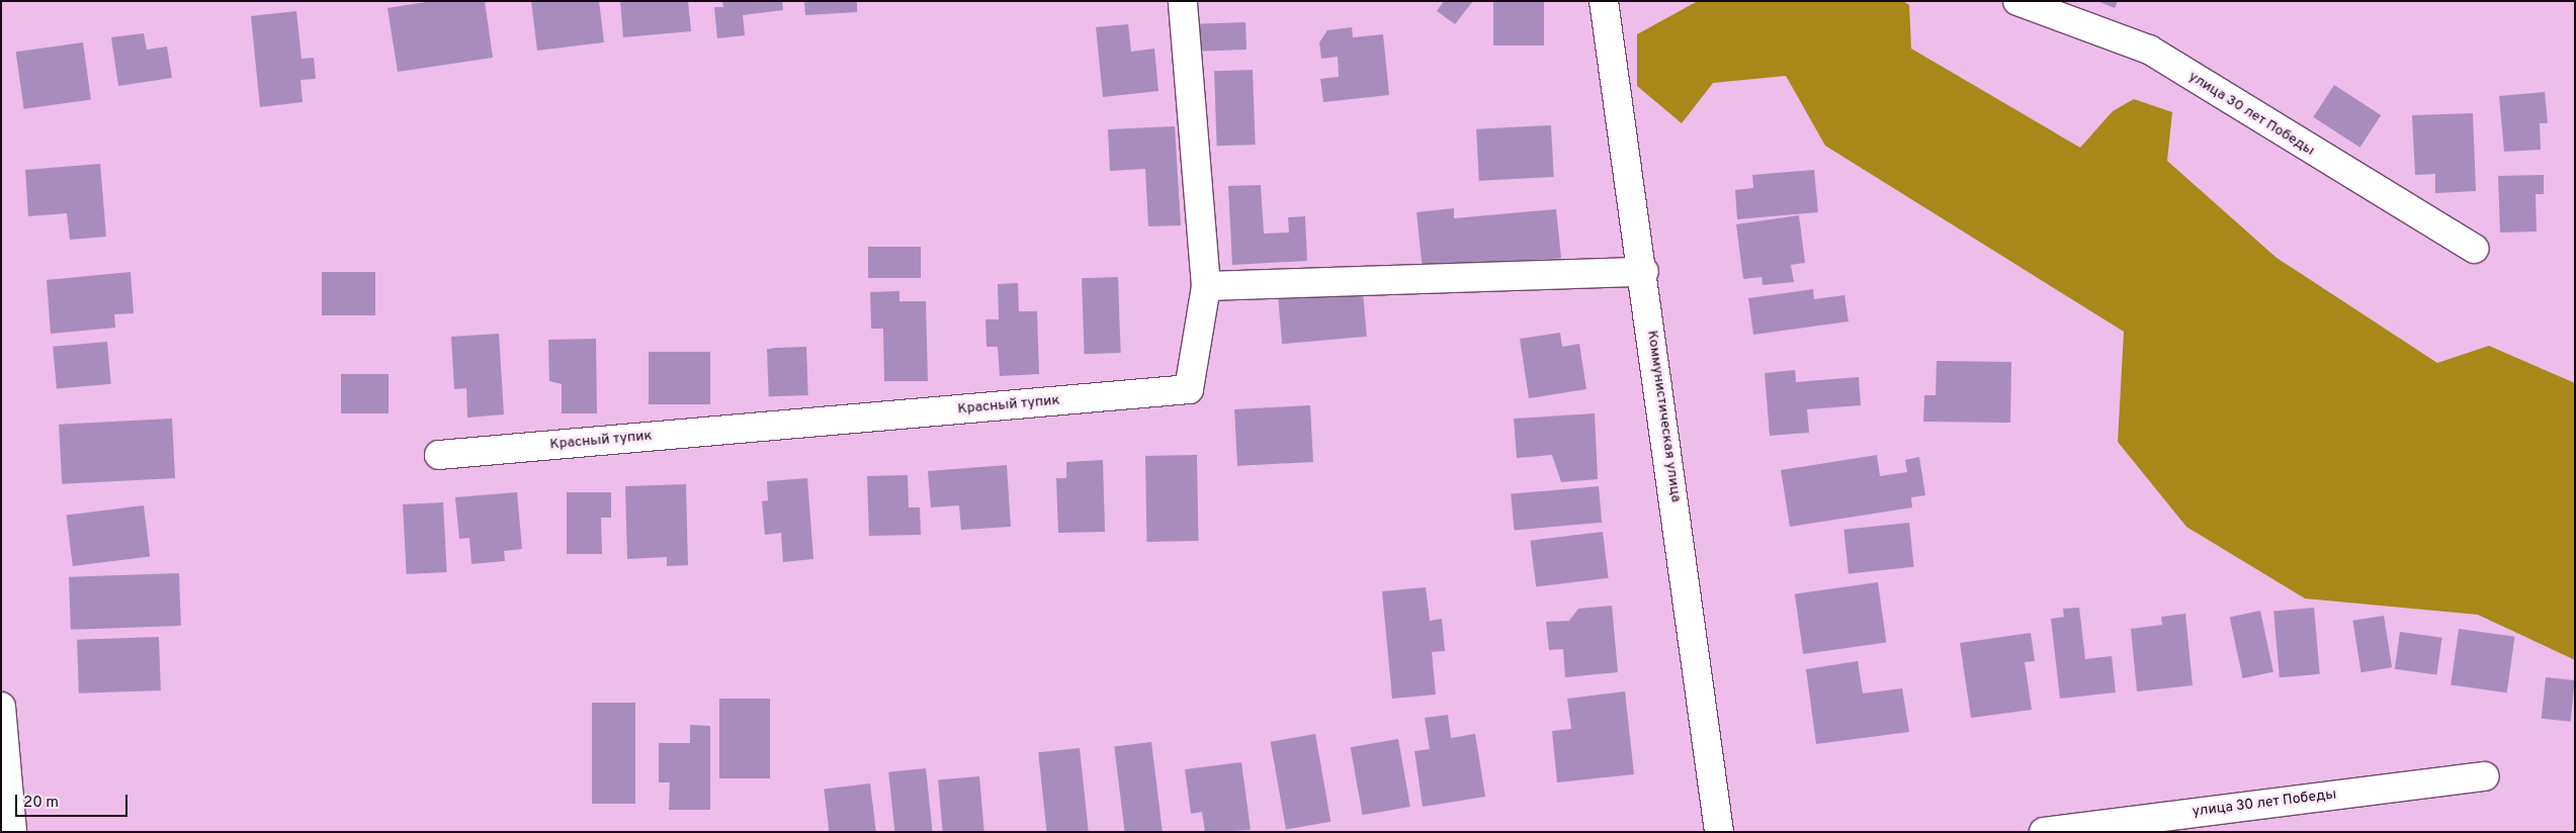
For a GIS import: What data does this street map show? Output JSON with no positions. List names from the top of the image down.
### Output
{
  "streets": {
    "street": ["улица 30 лет Победы", "Красный тупик", "Коммунистическая улица"]
  },
  "scale_bar": "20 m"
}
